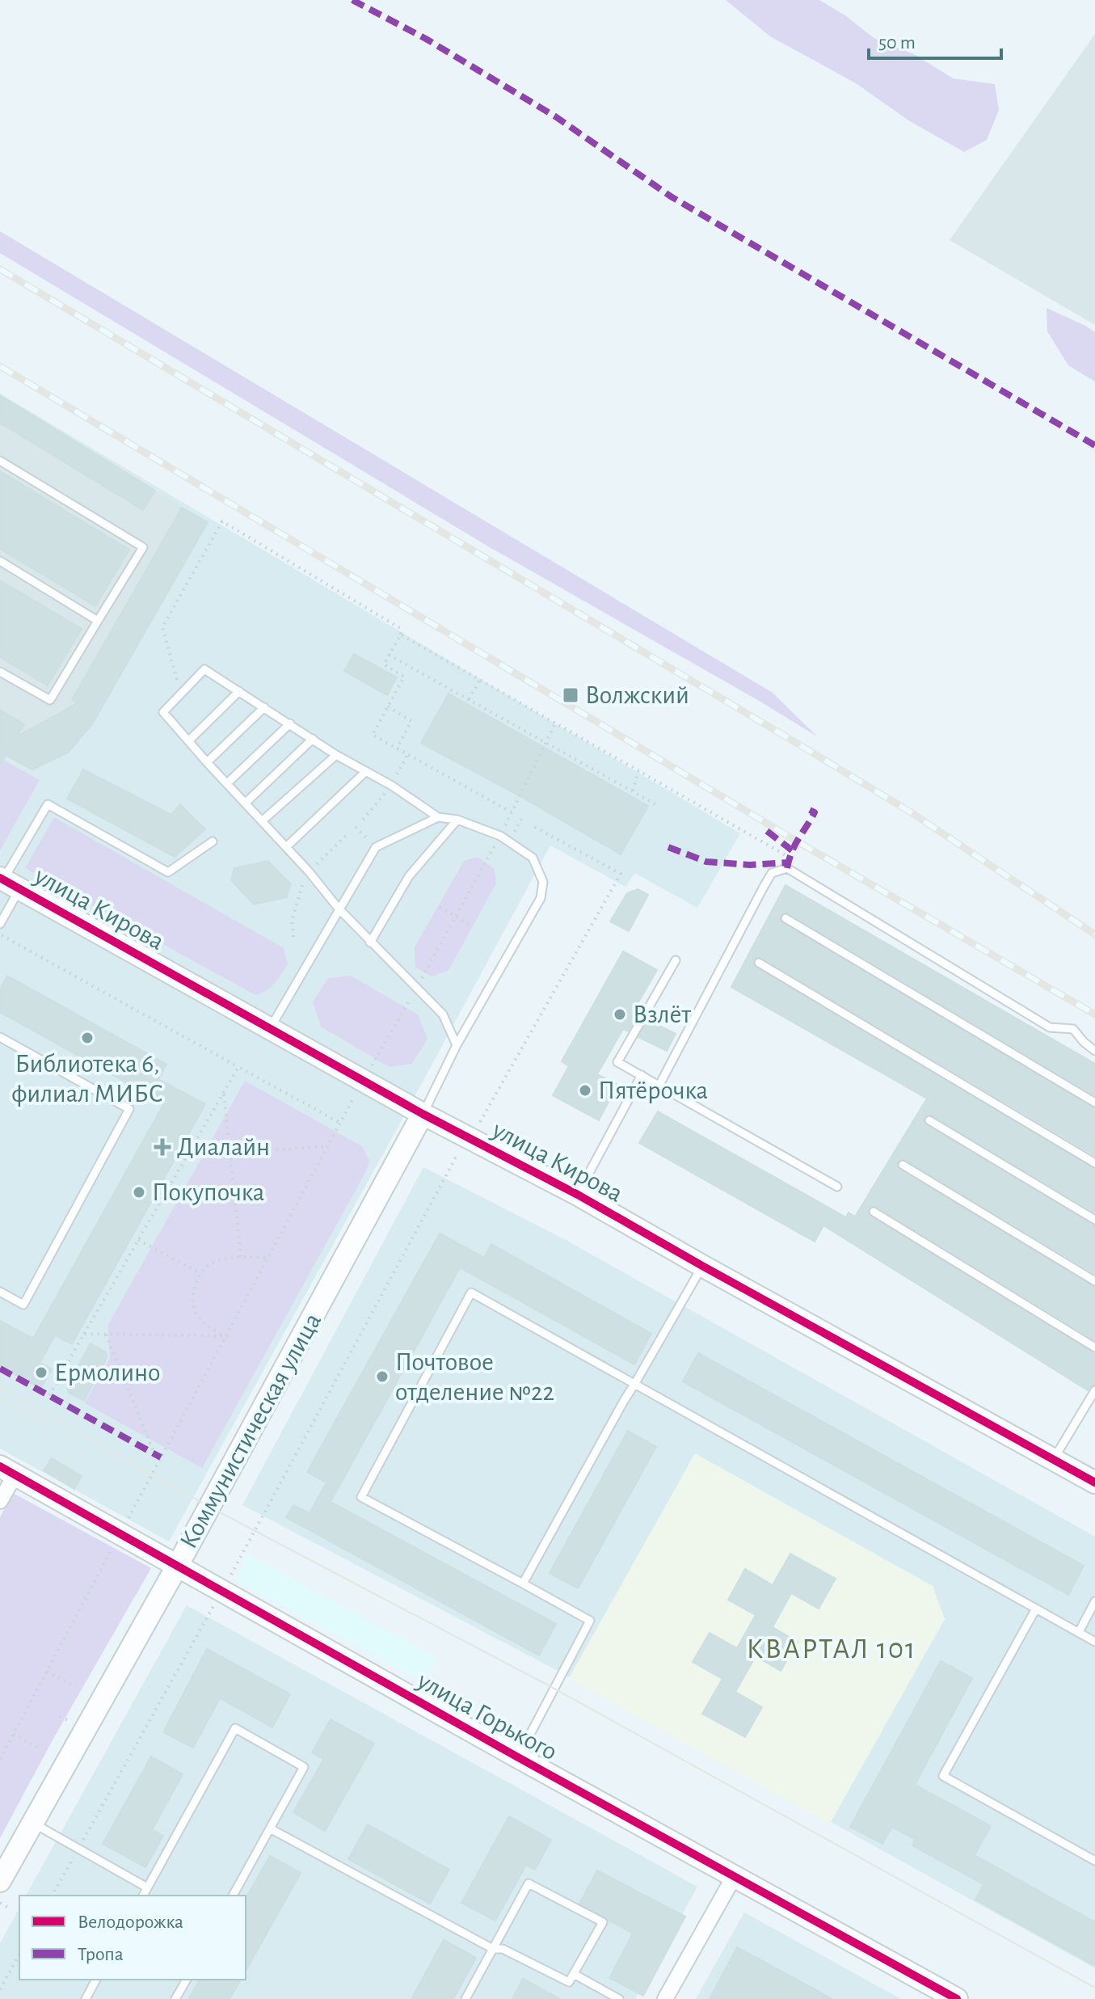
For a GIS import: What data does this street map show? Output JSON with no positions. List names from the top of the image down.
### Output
{
  "streets": {
    "street": ["улица Кирова", "Коммунистическая улица", "улица Горького"]
  },
  "crossings": [
    ["улица Кирова", "Коммунистическая улица"],
    ["Коммунистическая улица", "улица Горького"]
  ],
  "districts": ["КВАРТАЛ 101"],
  "places": {
    "transit": ["Волжский"],
    "other": [
      "Взлёт",
      "Библиотека 6, филиал МИБС",
      "Пятёрочка",
      "Покупочка",
      "Ермолино",
      "Почтовое отделение №22"
    ],
    "health": ["Диалайн"]
  },
  "legend": ["Велодорожка", "Тропа"],
  "scale_bar": "50 m"
}
